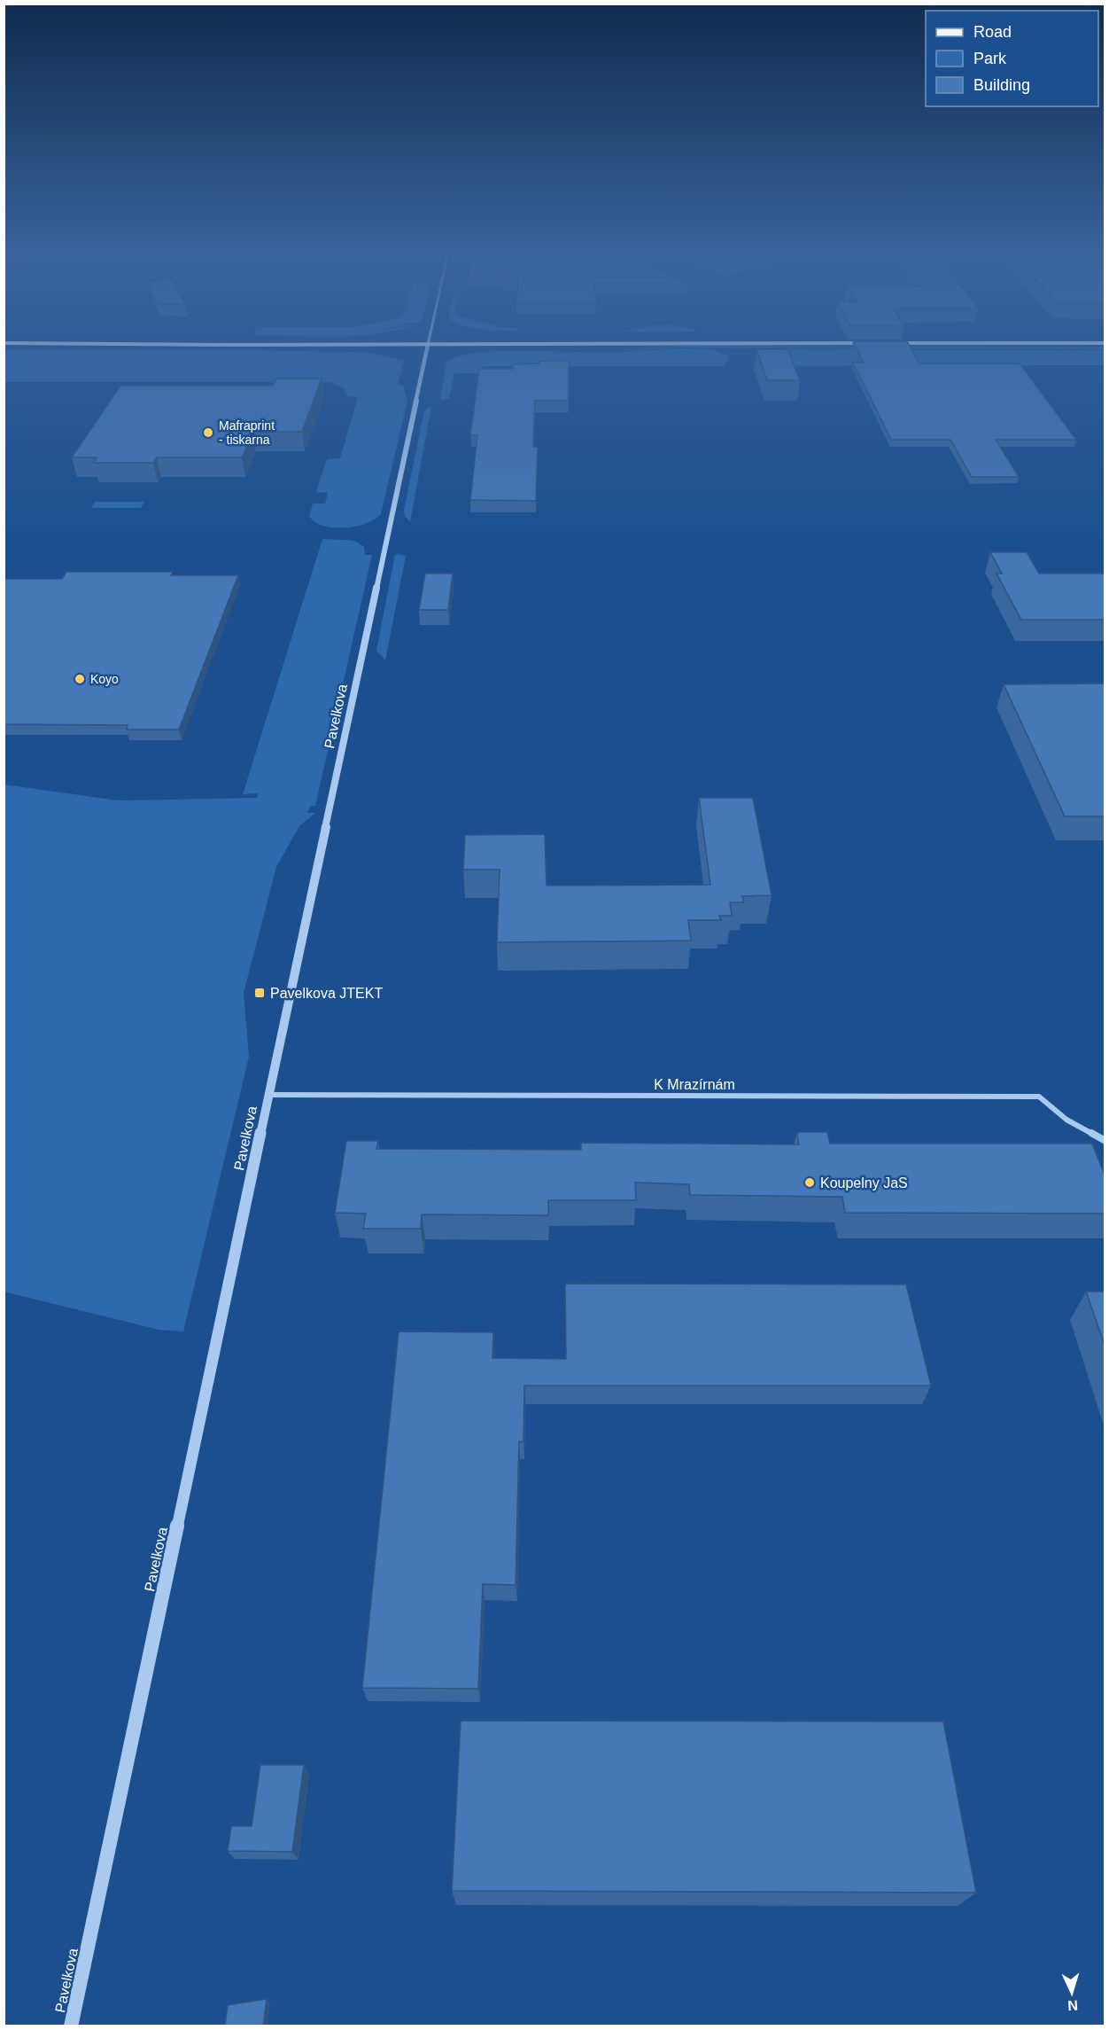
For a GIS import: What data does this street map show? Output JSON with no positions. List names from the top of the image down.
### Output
{
  "streets": {
    "street": ["Pavelkova", "K Mrazírnám"]
  },
  "crossings": [
    ["Pavelkova", "K Mrazírnám"]
  ],
  "places": {
    "other": ["Mafraprint - tiskarna", "Koyo", "Koupelny JaS"],
    "transit": ["Pavelkova JTEKT"]
  },
  "legend": ["Road", "Park", "Building"],
  "north": "bottom"
}
